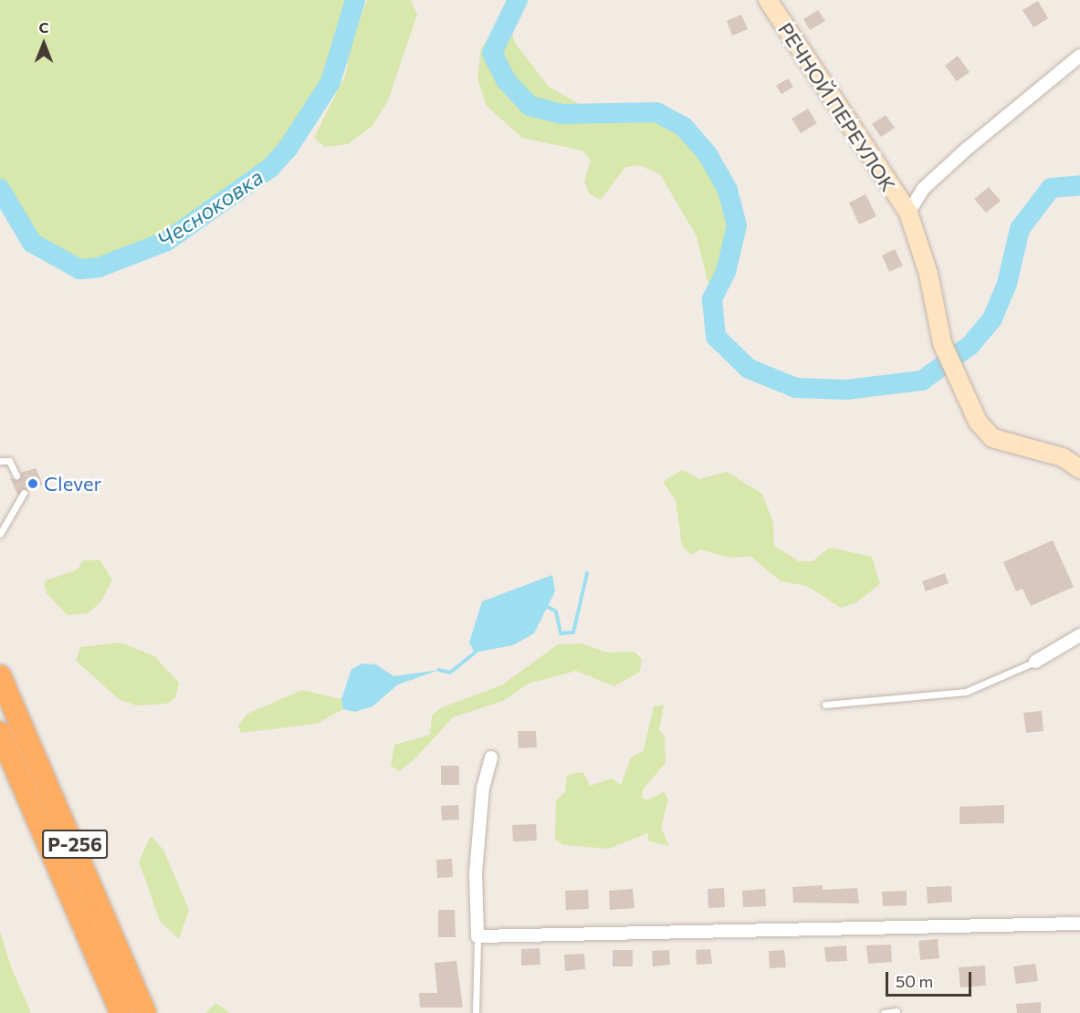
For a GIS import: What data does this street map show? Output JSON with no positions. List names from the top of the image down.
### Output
{
  "streets": {
    "highway": ["Р-256"],
    "street": ["РЕЧНОЙ ПЕРЕУЛОК"]
  },
  "water": ["Чесноковка"],
  "places": ["Clever"],
  "scale_bar": "50 m",
  "north": "top"
}
